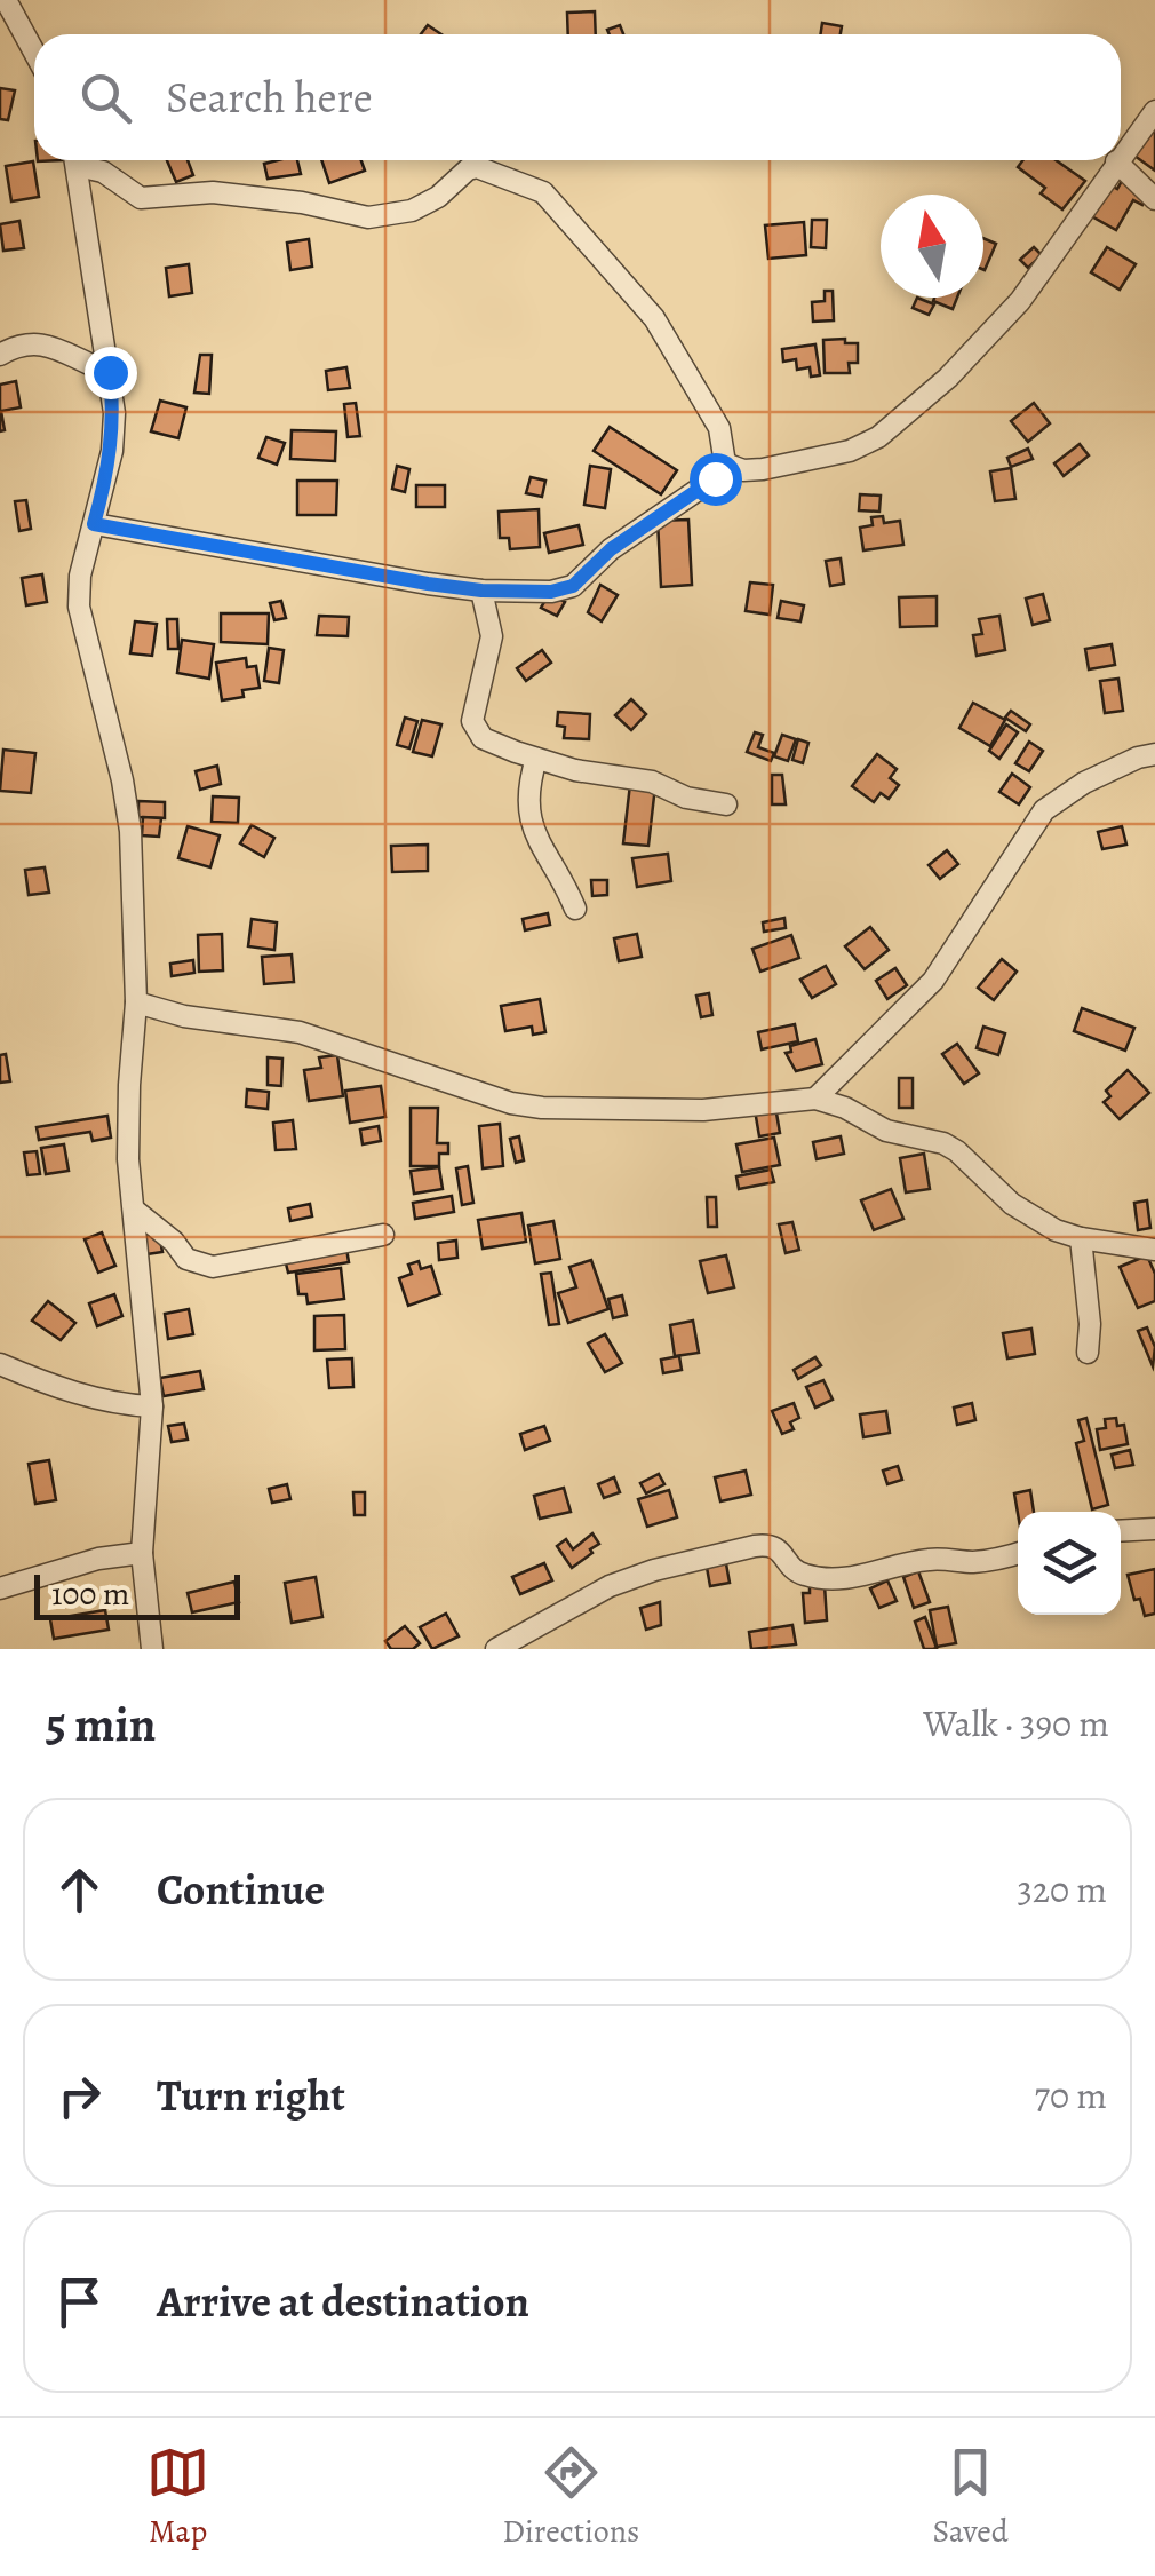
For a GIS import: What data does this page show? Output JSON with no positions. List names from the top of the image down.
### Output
{
  "scale_bar": "100 m",
  "north": "top",
  "page": {
    "search": "Search here",
    "scale": "100 m",
    "heading": ["5 min", "Walk · 390 m"],
    "list": [
      ["Continue", "320 m"],
      ["Turn right", "70 m"],
      "Arrive at destination"
    ],
    "nav": ["Map", "Directions", "Saved"]
  }
}
